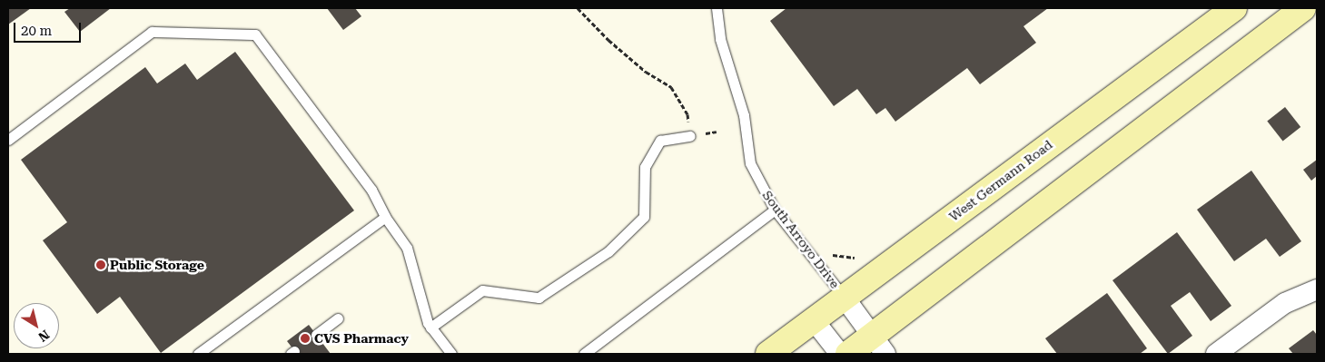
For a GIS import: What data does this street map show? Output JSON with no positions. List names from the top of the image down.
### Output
{
  "streets": {
    "main road": ["West Germann Road"],
    "street": ["South Arroyo Drive"]
  },
  "crossings": [
    ["West Germann Road", "South Arroyo Drive"]
  ],
  "places": ["Public Storage", "CVS Pharmacy"],
  "scale_bar": "20 m",
  "north": "bottom right"
}
